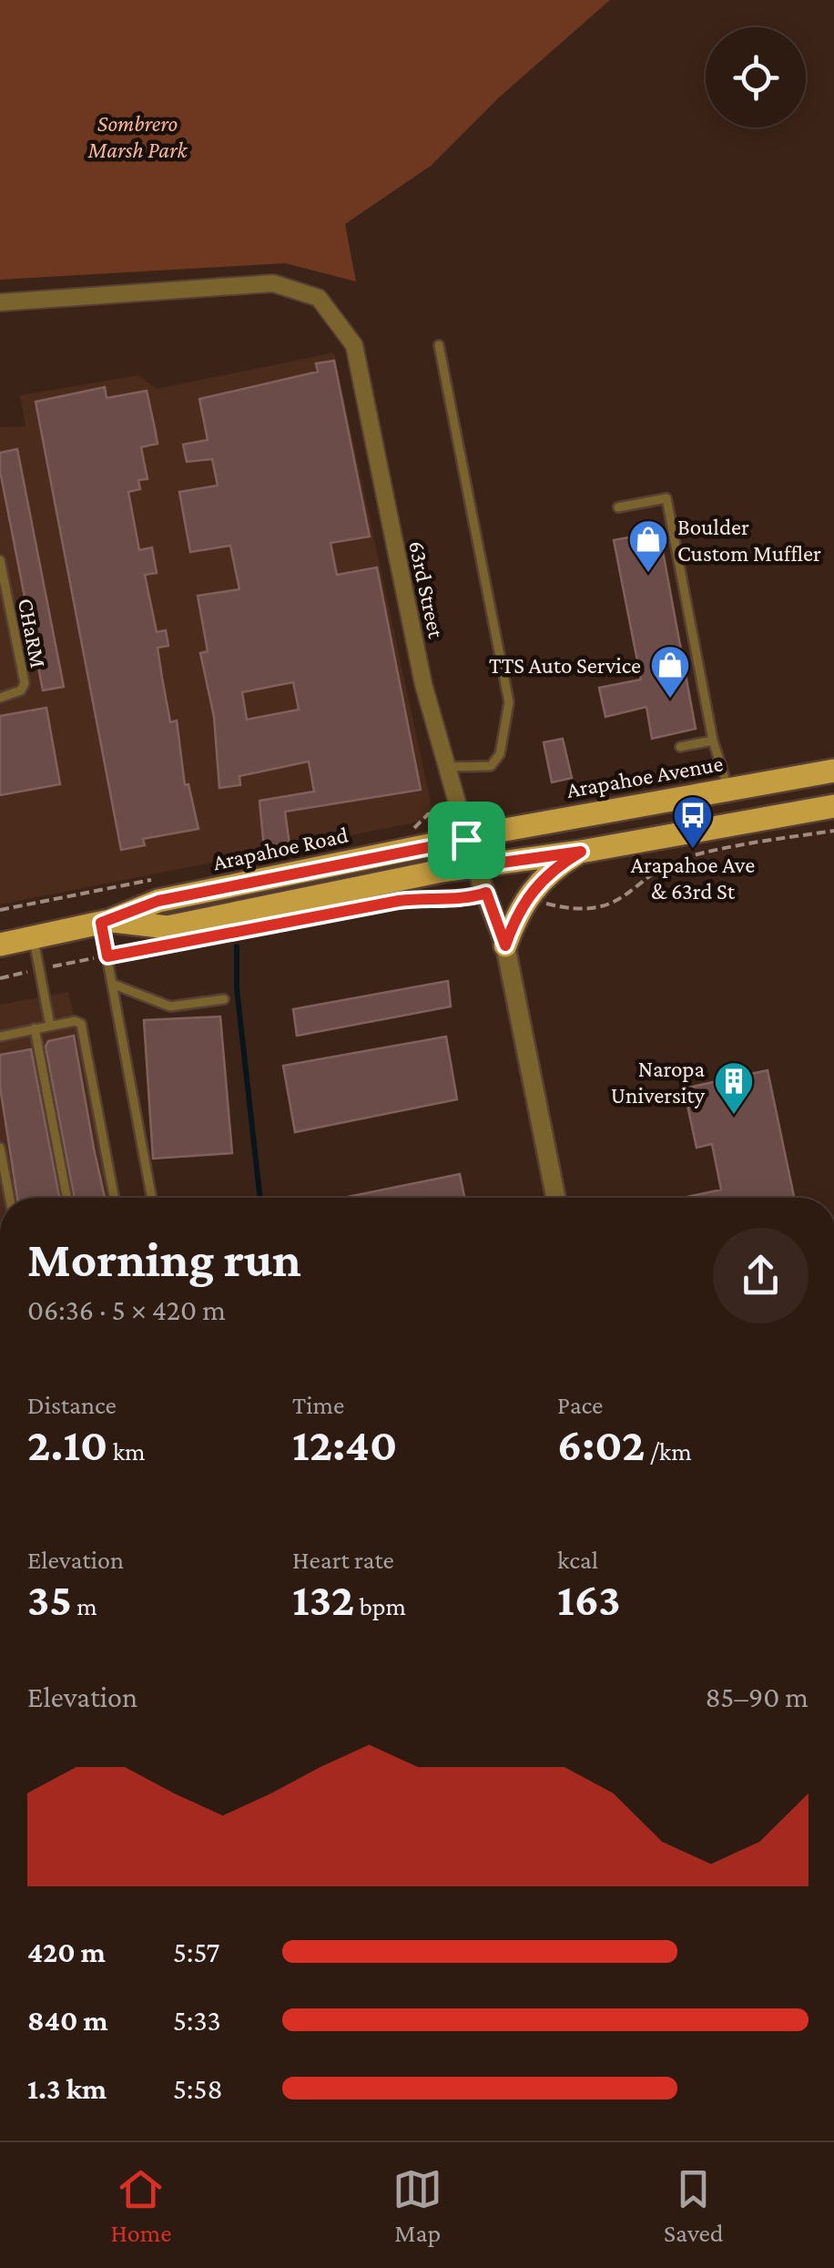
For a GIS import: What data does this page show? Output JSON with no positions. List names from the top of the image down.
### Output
{
  "streets": {
    "main road": ["Arapahoe Avenue", "Arapahoe Road"],
    "street": ["63rd Street"],
    "lane": ["CHaRM"]
  },
  "crossings": [
    ["63rd Street", "Arapahoe Avenue"],
    ["63rd Street", "Arapahoe Road"],
    ["Arapahoe Avenue", "Arapahoe Road"]
  ],
  "parks": ["Sombrero Marsh Park"],
  "places": {
    "shop": ["Boulder Custom Muffler", "TTS Auto Service"],
    "bus stop": ["Arapahoe Ave & 63rd St"],
    "building": ["Naropa University"]
  },
  "page": {
    "heading": ["Morning run", "06:36 · 5 × 420 m"],
    "stats": [
      ["Distance", "2.10 km"],
      ["Time", "12:40"],
      ["Pace", "6:02 /km"],
      ["Elevation", "35 m"],
      ["Heart rate", "132 bpm"],
      ["kcal", "163"]
    ],
    "chart": ["Elevation", "85–90 m"],
    "list": [
      {
        "name": "420 m",
        "note": "5:57"
      },
      {
        "name": "840 m",
        "note": "5:33"
      },
      {
        "name": "1.3 km",
        "note": "5:58"
      }
    ],
    "tabs": ["Home", "Map", "Saved"]
  }
}
